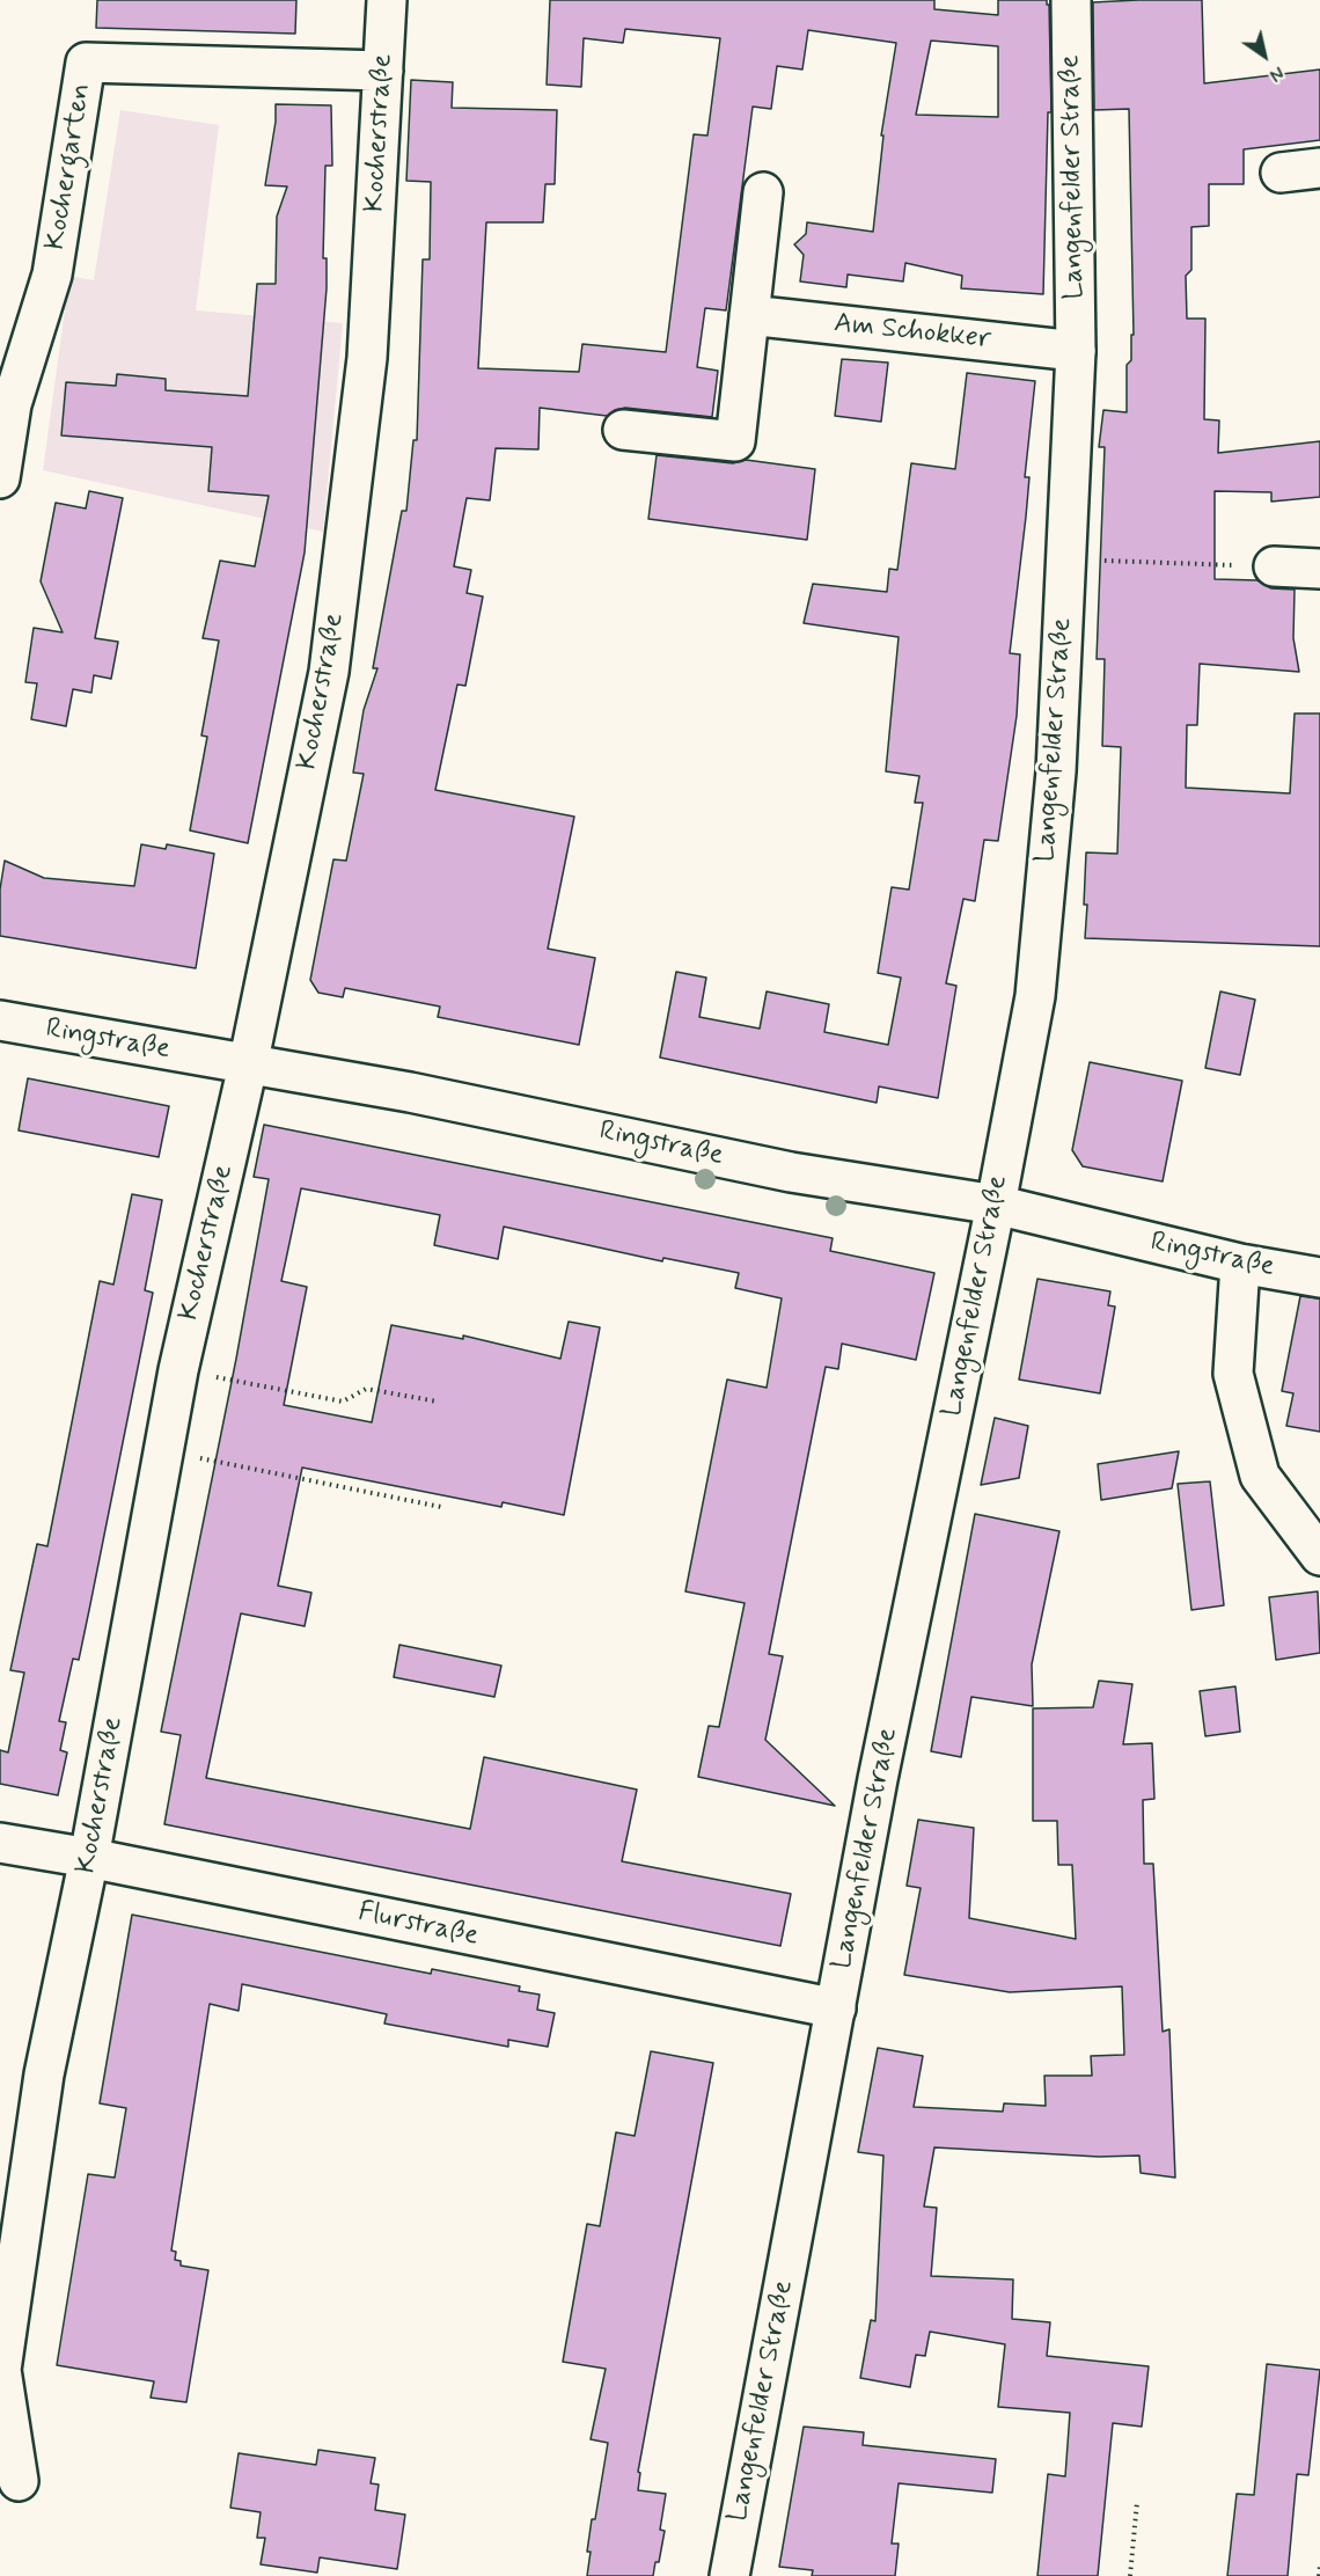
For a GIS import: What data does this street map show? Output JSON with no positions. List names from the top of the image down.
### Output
{
  "streets": {
    "street": [
      "Kocherstraße",
      "Kochergarten",
      "Langenfelder Straße",
      "Am Schokker",
      "Ringstraße",
      "Flurstraße"
    ]
  },
  "crossings": [
    ["Kocherstraße", "Kochergarten"],
    ["Kocherstraße", "Ringstraße"],
    ["Kocherstraße", "Flurstraße"],
    ["Langenfelder Straße", "Am Schokker"],
    ["Langenfelder Straße", "Ringstraße"],
    ["Langenfelder Straße", "Flurstraße"]
  ],
  "north": "bottom right"
}
